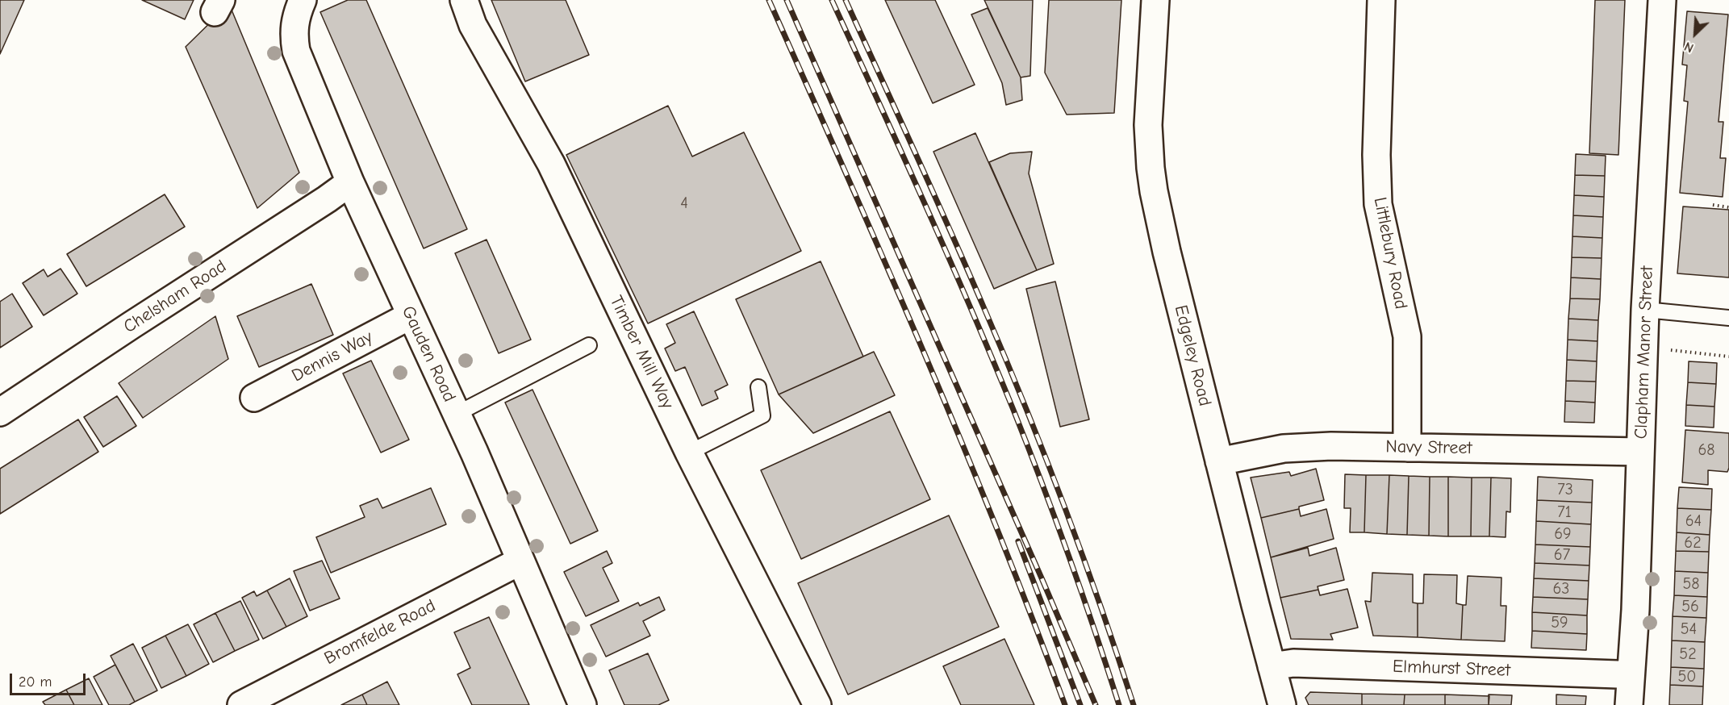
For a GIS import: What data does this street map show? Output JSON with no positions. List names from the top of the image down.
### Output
{
  "streets": {
    "street": [
      "Littlebury Road",
      "Chelsham Road",
      "Timber Mill Way",
      "Clapham Manor Street",
      "Gauden Road",
      "Edgeley Road",
      "Dennis Way",
      "Navy Street",
      "Bromfelde Road",
      "Elmhurst Street"
    ]
  },
  "crossings": [
    ["Littlebury Road", "Navy Street"],
    ["Chelsham Road", "Gauden Road"],
    ["Clapham Manor Street", "Navy Street"],
    ["Clapham Manor Street", "Elmhurst Street"],
    ["Gauden Road", "Dennis Way"],
    ["Gauden Road", "Bromfelde Road"],
    ["Edgeley Road", "Navy Street"],
    ["Edgeley Road", "Elmhurst Street"]
  ],
  "house_numbers": [
    "4",
    "68",
    "73",
    "71",
    "64",
    "69",
    "62",
    "67",
    "58",
    "63",
    "56",
    "59",
    "54",
    "52",
    "50"
  ],
  "scale_bar": "20 m",
  "north": "bottom left"
}
